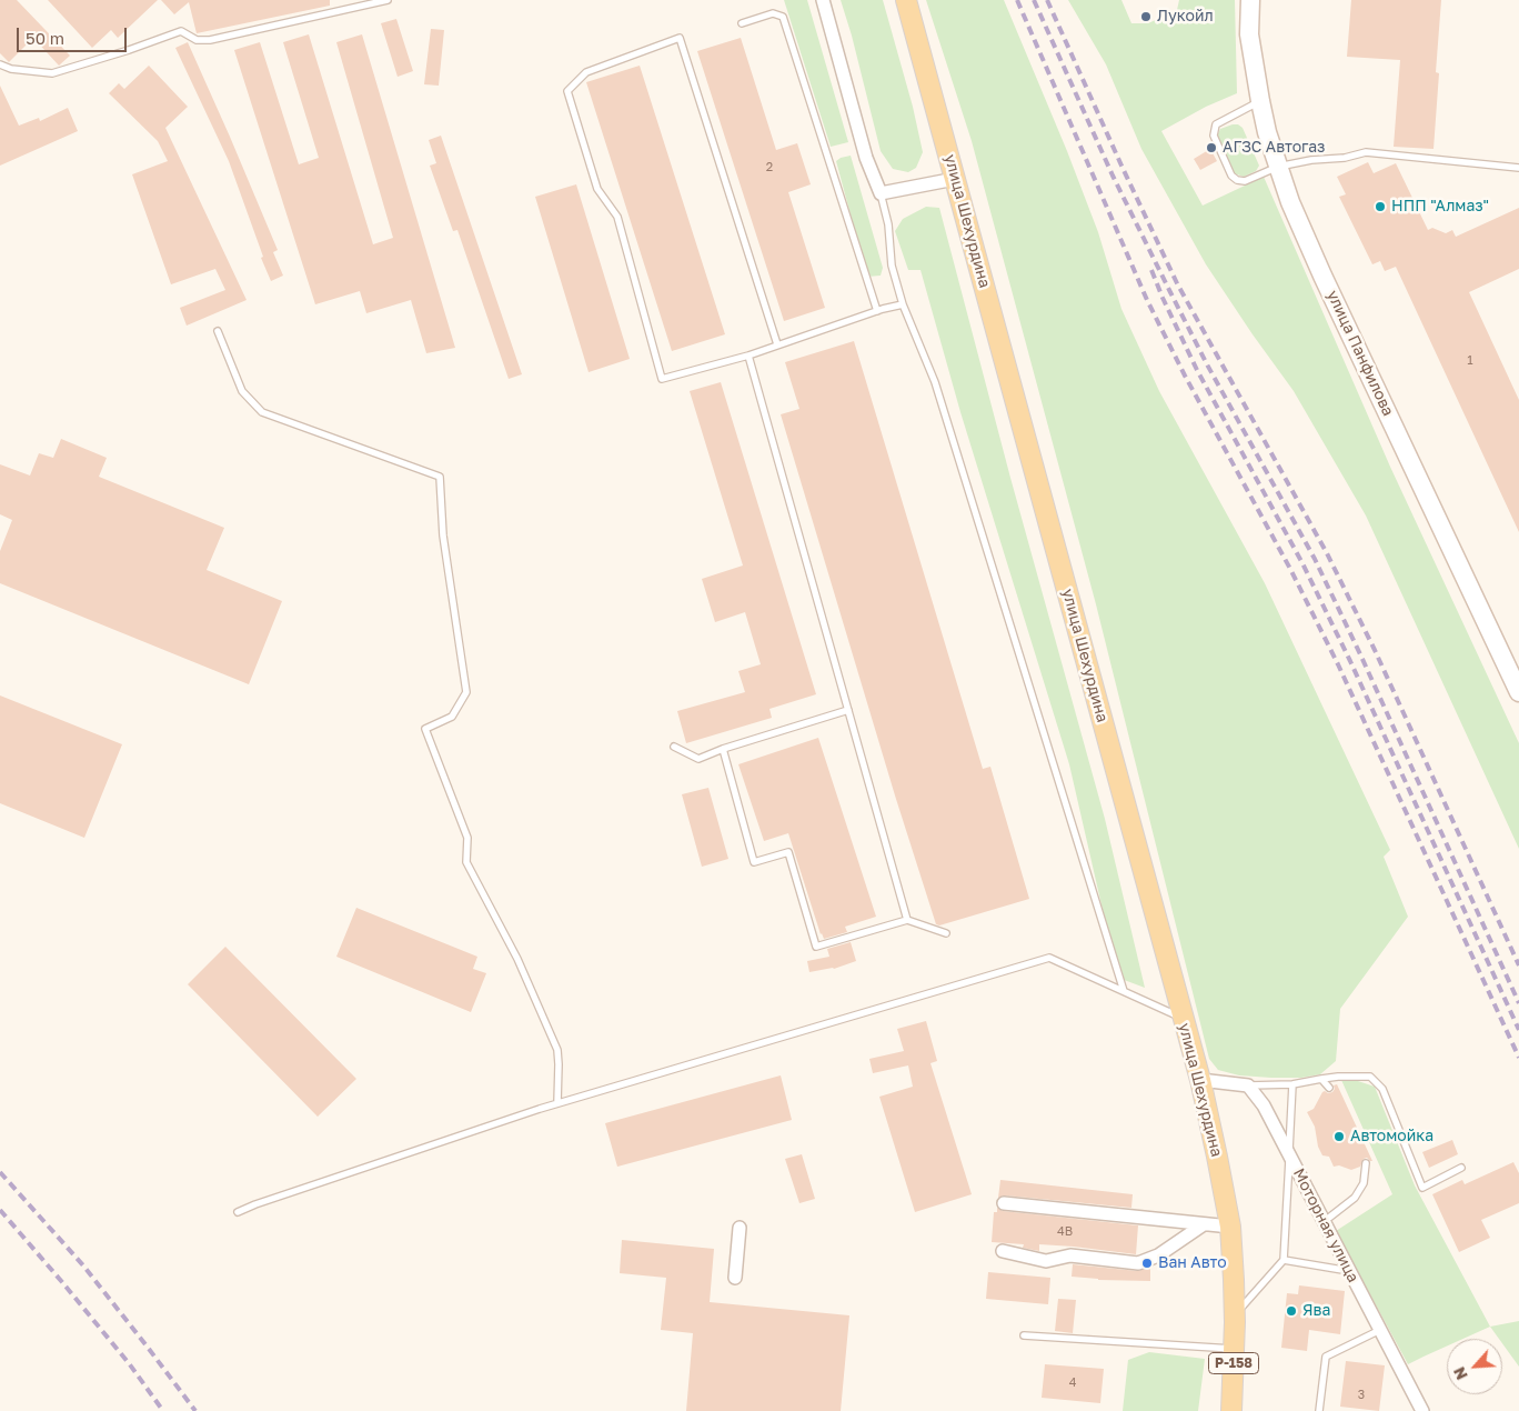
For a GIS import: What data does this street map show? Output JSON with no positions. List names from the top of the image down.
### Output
{
  "streets": {
    "main road": ["улица Шехурдина", "улица Панфилова", "Р-158"],
    "street": ["Моторная улица"]
  },
  "crossings": [
    ["улица Шехурдина", "Р-158"]
  ],
  "places": [
    "Лукойл",
    "АГЗС Автогаз",
    "НПП \"Алмаз\"",
    "Автомойка",
    "Ван Авто",
    "Ява"
  ],
  "house_numbers": [
    "2",
    "1",
    "4В",
    "4",
    "3"
  ],
  "scale_bar": "50 m",
  "north": "bottom left"
}
